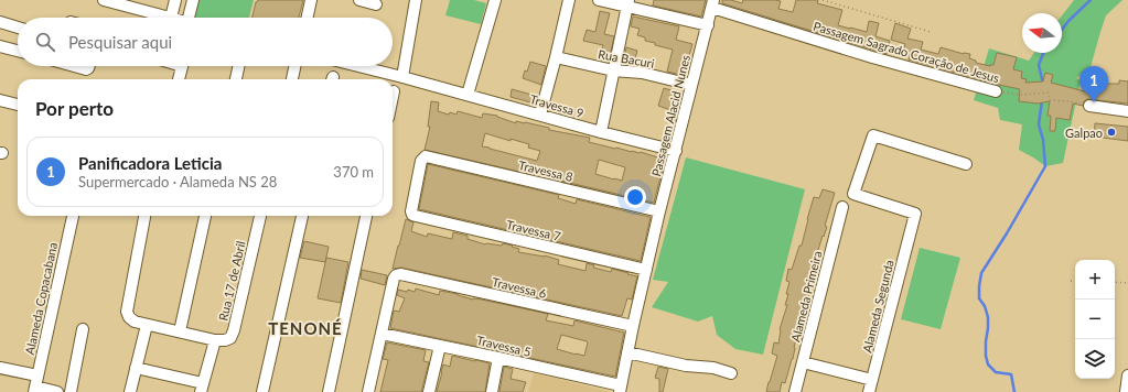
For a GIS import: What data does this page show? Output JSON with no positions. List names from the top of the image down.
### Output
{
  "streets": {
    "street": [
      "Passagem Sagrado Coração de Jesus",
      "Rua Bacuri",
      "Travessa 9",
      "Passagem Alacid Nunes",
      "Travessa 8",
      "Travessa 7",
      "Rua 17 de Abril",
      "Travessa 6",
      "Alameda Primeira",
      "Alameda Copacabana",
      "Alameda Segunda",
      "Travessa 5"
    ]
  },
  "crossings": [
    ["Passagem Sagrado Coração de Jesus", "Passagem Alacid Nunes"],
    ["Rua Bacuri", "Passagem Alacid Nunes"],
    ["Travessa 9", "Passagem Alacid Nunes"],
    ["Passagem Alacid Nunes", "Travessa 8"],
    ["Passagem Alacid Nunes", "Travessa 7"],
    ["Passagem Alacid Nunes", "Travessa 6"],
    ["Passagem Alacid Nunes", "Travessa 5"],
    ["Travessa 8", "Travessa 7"],
    ["Travessa 6", "Travessa 5"]
  ],
  "districts": ["TENONÉ"],
  "places": ["Galpao"],
  "north": "left",
  "page": {
    "search": "Pesquisar aqui",
    "pins": "1",
    "heading": "Por perto",
    "list": [
      {
        "mark": "1",
        "name": "Panificadora Leticia",
        "note": "Supermercado · Alameda NS 28",
        "value": "370 m"
      }
    ],
    "map_buttons": ["+", "−"]
  }
}
